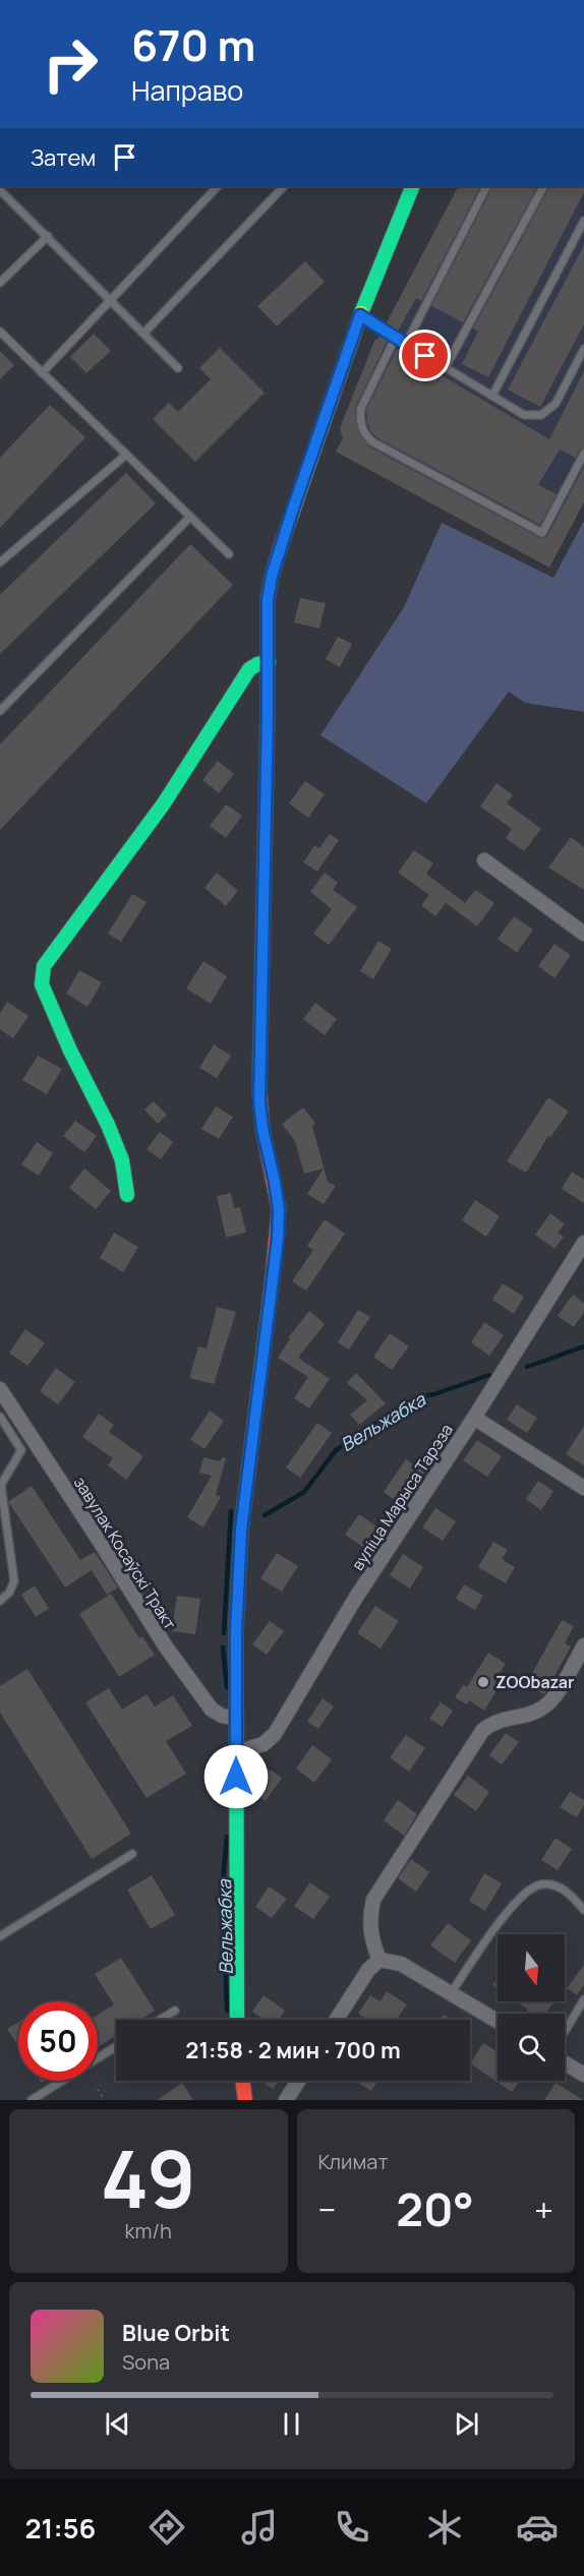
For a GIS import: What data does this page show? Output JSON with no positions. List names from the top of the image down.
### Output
{
  "streets": {
    "street": ["вуліца Марыса Тарэза", "завулак Косаўскі Тракт"]
  },
  "water": ["Вельжабка"],
  "places": ["ZOObazar"],
  "north": "bottom",
  "page": {
    "turn": ["670 m", "Направо"],
    "then": "Затем",
    "limit": "50",
    "trip": "21:58 · 2 мин · 700 m",
    "tile": [
      ["49", "km/h"],
      "Климат"
    ],
    "heat": ["−", "20°", "+"],
    "song": ["Blue Orbit", "Sona"],
    "tabs": "21:56"
  }
}
